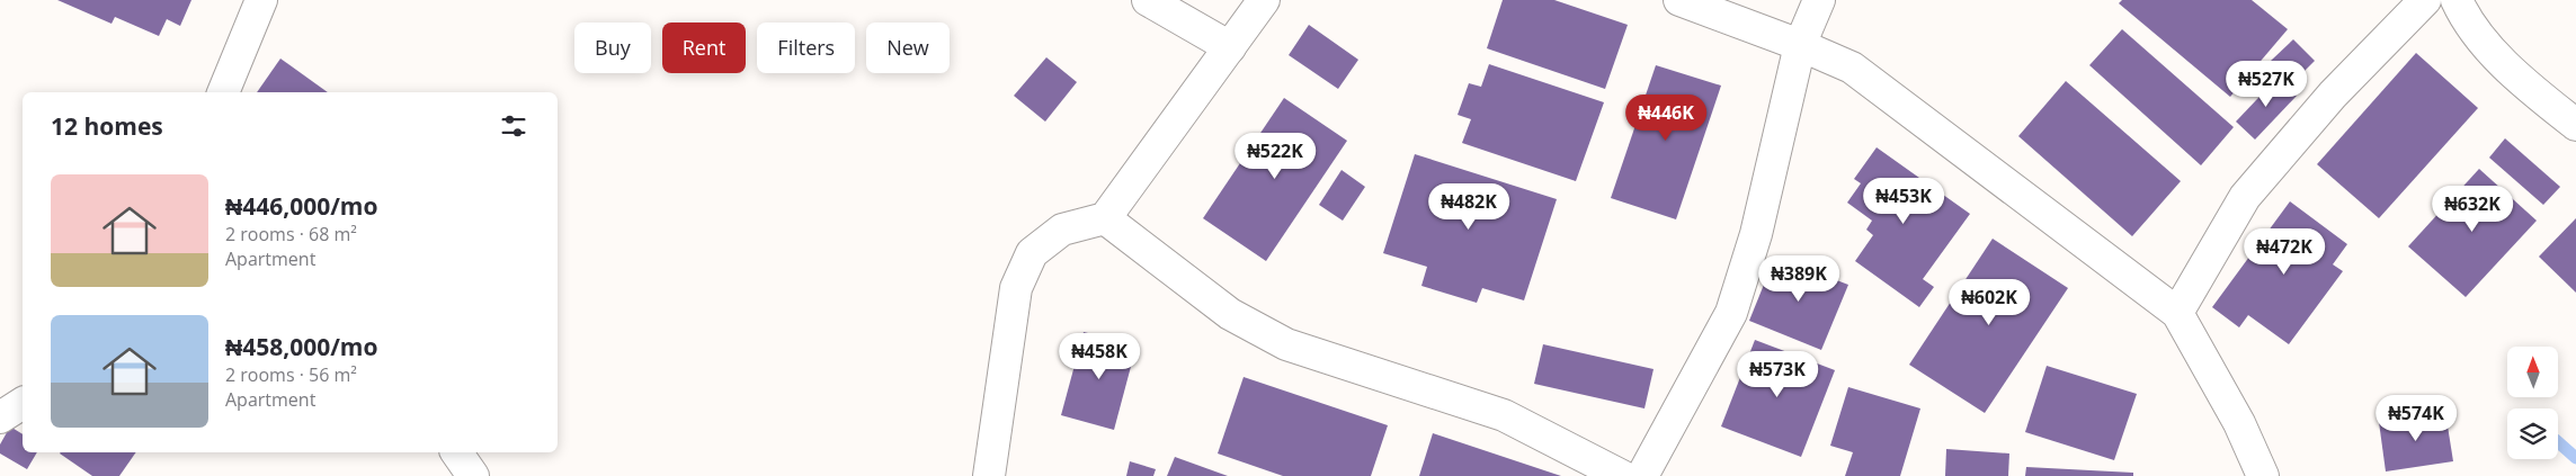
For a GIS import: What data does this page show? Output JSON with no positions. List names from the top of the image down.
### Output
{
  "north": "top",
  "page": {
    "chip": [
      "Buy",
      "Rent",
      "Filters",
      "New"
    ],
    "price": [
      "₦527K",
      "₦446K",
      "₦522K",
      "₦453K",
      "₦482K",
      "₦632K",
      "₦472K",
      "₦389K",
      "₦602K",
      "₦458K",
      "₦573K",
      "₦574K"
    ],
    "heading": "12 homes",
    "list": [
      {
        "name": "₦446,000/mo",
        "note": "2 rooms · 68 m² · Apartment"
      },
      {
        "name": "₦458,000/mo",
        "note": "2 rooms · 56 m² · Apartment"
      }
    ]
  }
}
